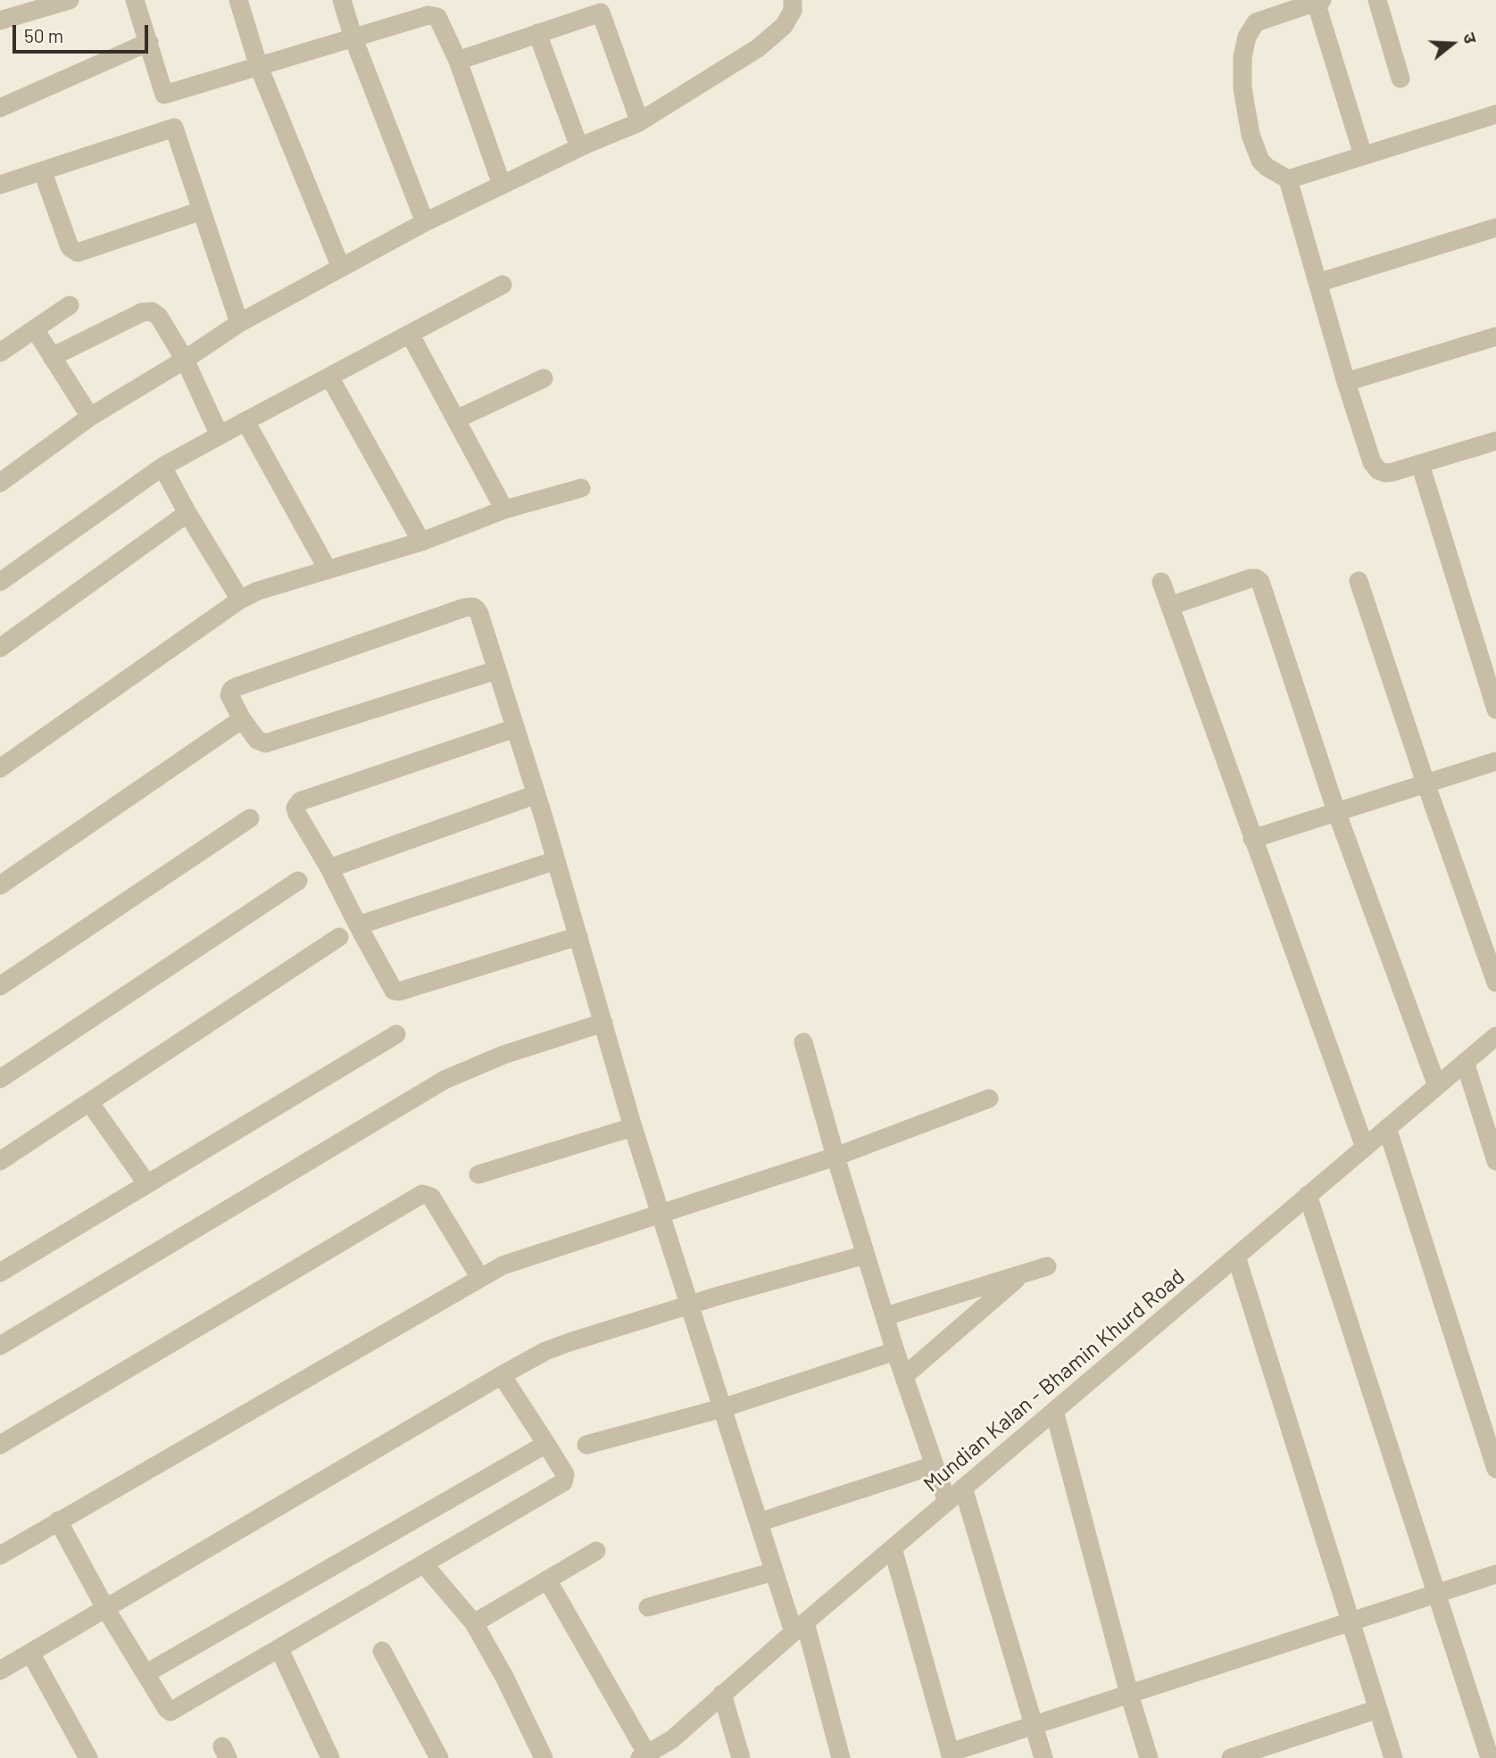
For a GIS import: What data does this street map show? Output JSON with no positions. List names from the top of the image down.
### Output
{
  "streets": {
    "street": ["Mundian Kalan - Bhamin Khurd Road"]
  },
  "scale_bar": "50 m",
  "north": "right"
}
